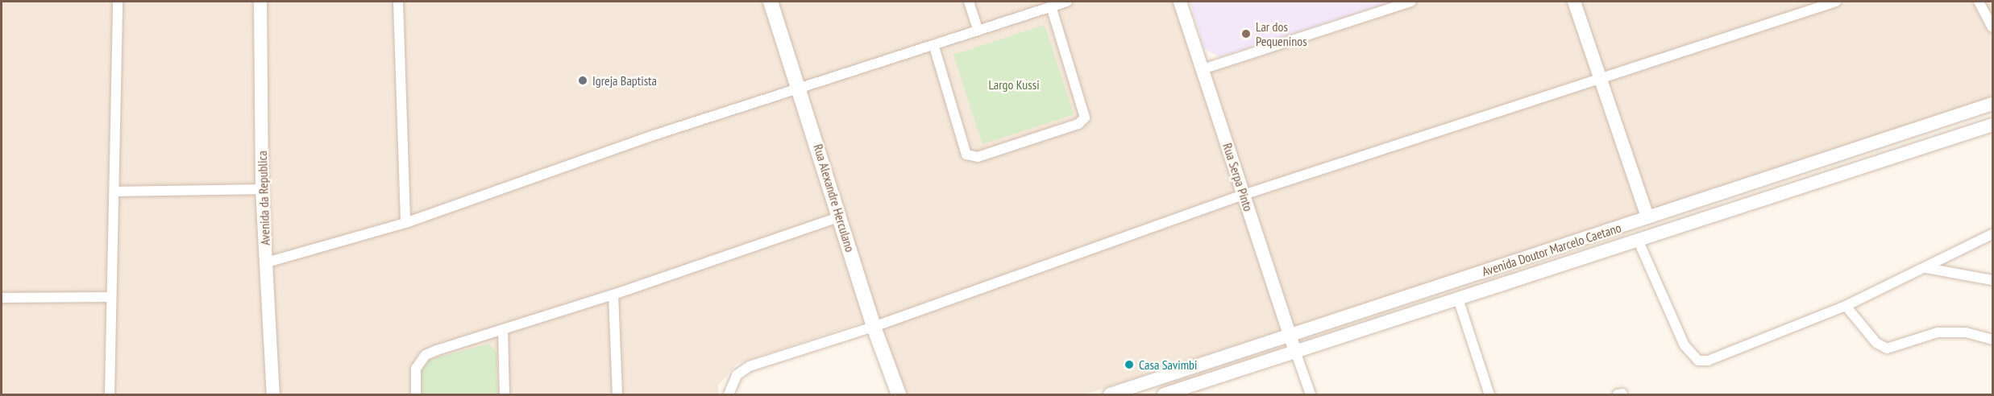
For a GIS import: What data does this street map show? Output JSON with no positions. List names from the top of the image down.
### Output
{
  "streets": {
    "main road": ["Rua Alexandre Herculano"],
    "street": ["Rua Serpa Pinto", "Avenida da Republica", "Avenida Doutor Marcelo Caetano"]
  },
  "crossings": [
    ["Rua Serpa Pinto", "Avenida Doutor Marcelo Caetano"]
  ],
  "parks": ["Largo Kussi"],
  "places": ["Lar dos Pequeninos", "Igreja Baptista", "Casa Savimbi"]
}
